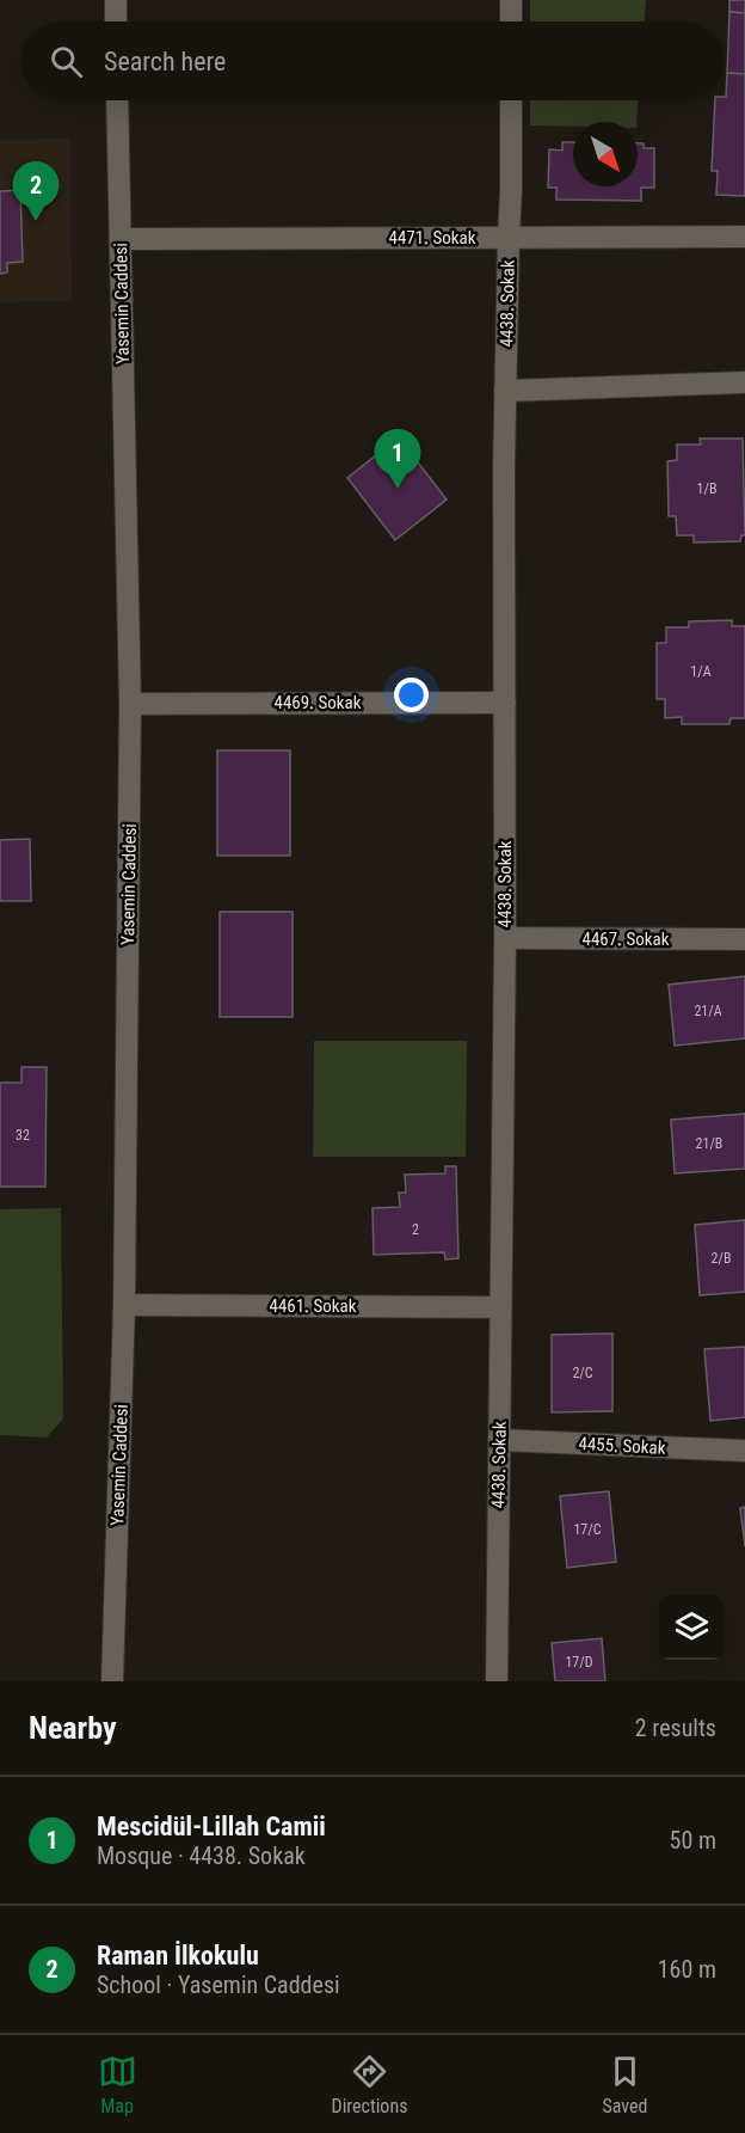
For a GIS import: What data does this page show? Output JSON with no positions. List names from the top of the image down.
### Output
{
  "streets": {
    "street": [
      "4471. Sokak",
      "Yasemin Caddesi",
      "4438. Sokak",
      "4469. Sokak",
      "4467. Sokak",
      "4461. Sokak",
      "4455. Sokak"
    ]
  },
  "crossings": [
    ["4471. Sokak", "Yasemin Caddesi"],
    ["4471. Sokak", "4438. Sokak"],
    ["Yasemin Caddesi", "4469. Sokak"],
    ["Yasemin Caddesi", "4461. Sokak"],
    ["4438. Sokak", "4469. Sokak"],
    ["4438. Sokak", "4467. Sokak"],
    ["4438. Sokak", "4461. Sokak"],
    ["4438. Sokak", "4455. Sokak"]
  ],
  "house_numbers": [
    "1/B",
    "1/A",
    "21/A",
    "32",
    "21/B",
    "2",
    "2/B",
    "2/C",
    "17/C",
    "17/D"
  ],
  "north": "bottom right",
  "page": {
    "search": "Search here",
    "pins": ["2", "1"],
    "heading": ["Nearby", "2 results"],
    "list": [
      {
        "mark": "1",
        "name": "Mescidül-Lillah Camii",
        "note": "Mosque · 4438. Sokak",
        "value": "50 m"
      },
      {
        "mark": "2",
        "name": "Raman İlkokulu",
        "note": "School · Yasemin Caddesi",
        "value": "160 m"
      }
    ],
    "nav": ["Map", "Directions", "Saved"]
  }
}
